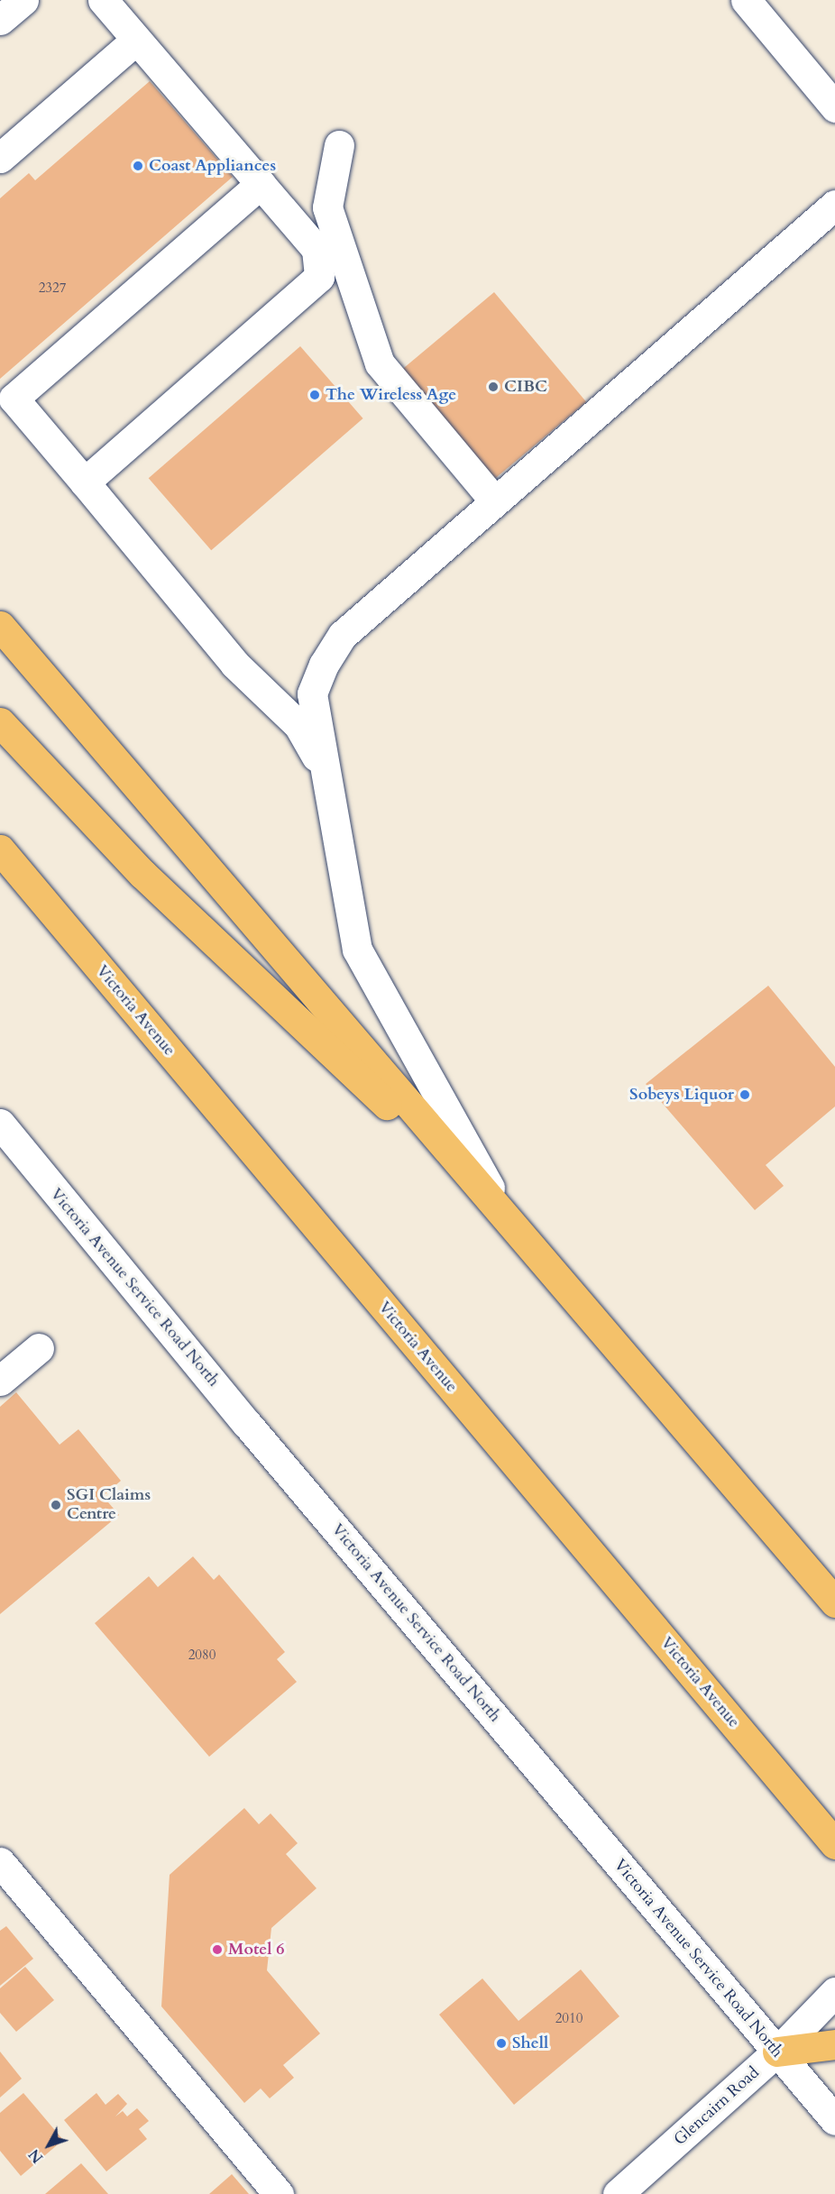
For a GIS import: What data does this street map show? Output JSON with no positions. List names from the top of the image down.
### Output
{
  "streets": {
    "highway": ["Victoria Avenue"],
    "street": ["Victoria Avenue Service Road North", "Glencairn Road"]
  },
  "crossings": [
    ["Victoria Avenue Service Road North", "Glencairn Road"]
  ],
  "places": [
    "Coast Appliances",
    "CIBC",
    "The Wireless Age",
    "Sobeys Liquor",
    "SGI Claims Centre",
    "Motel 6",
    "Shell"
  ],
  "house_numbers": ["2327", "2080", "2010"],
  "north": "bottom left"
}
